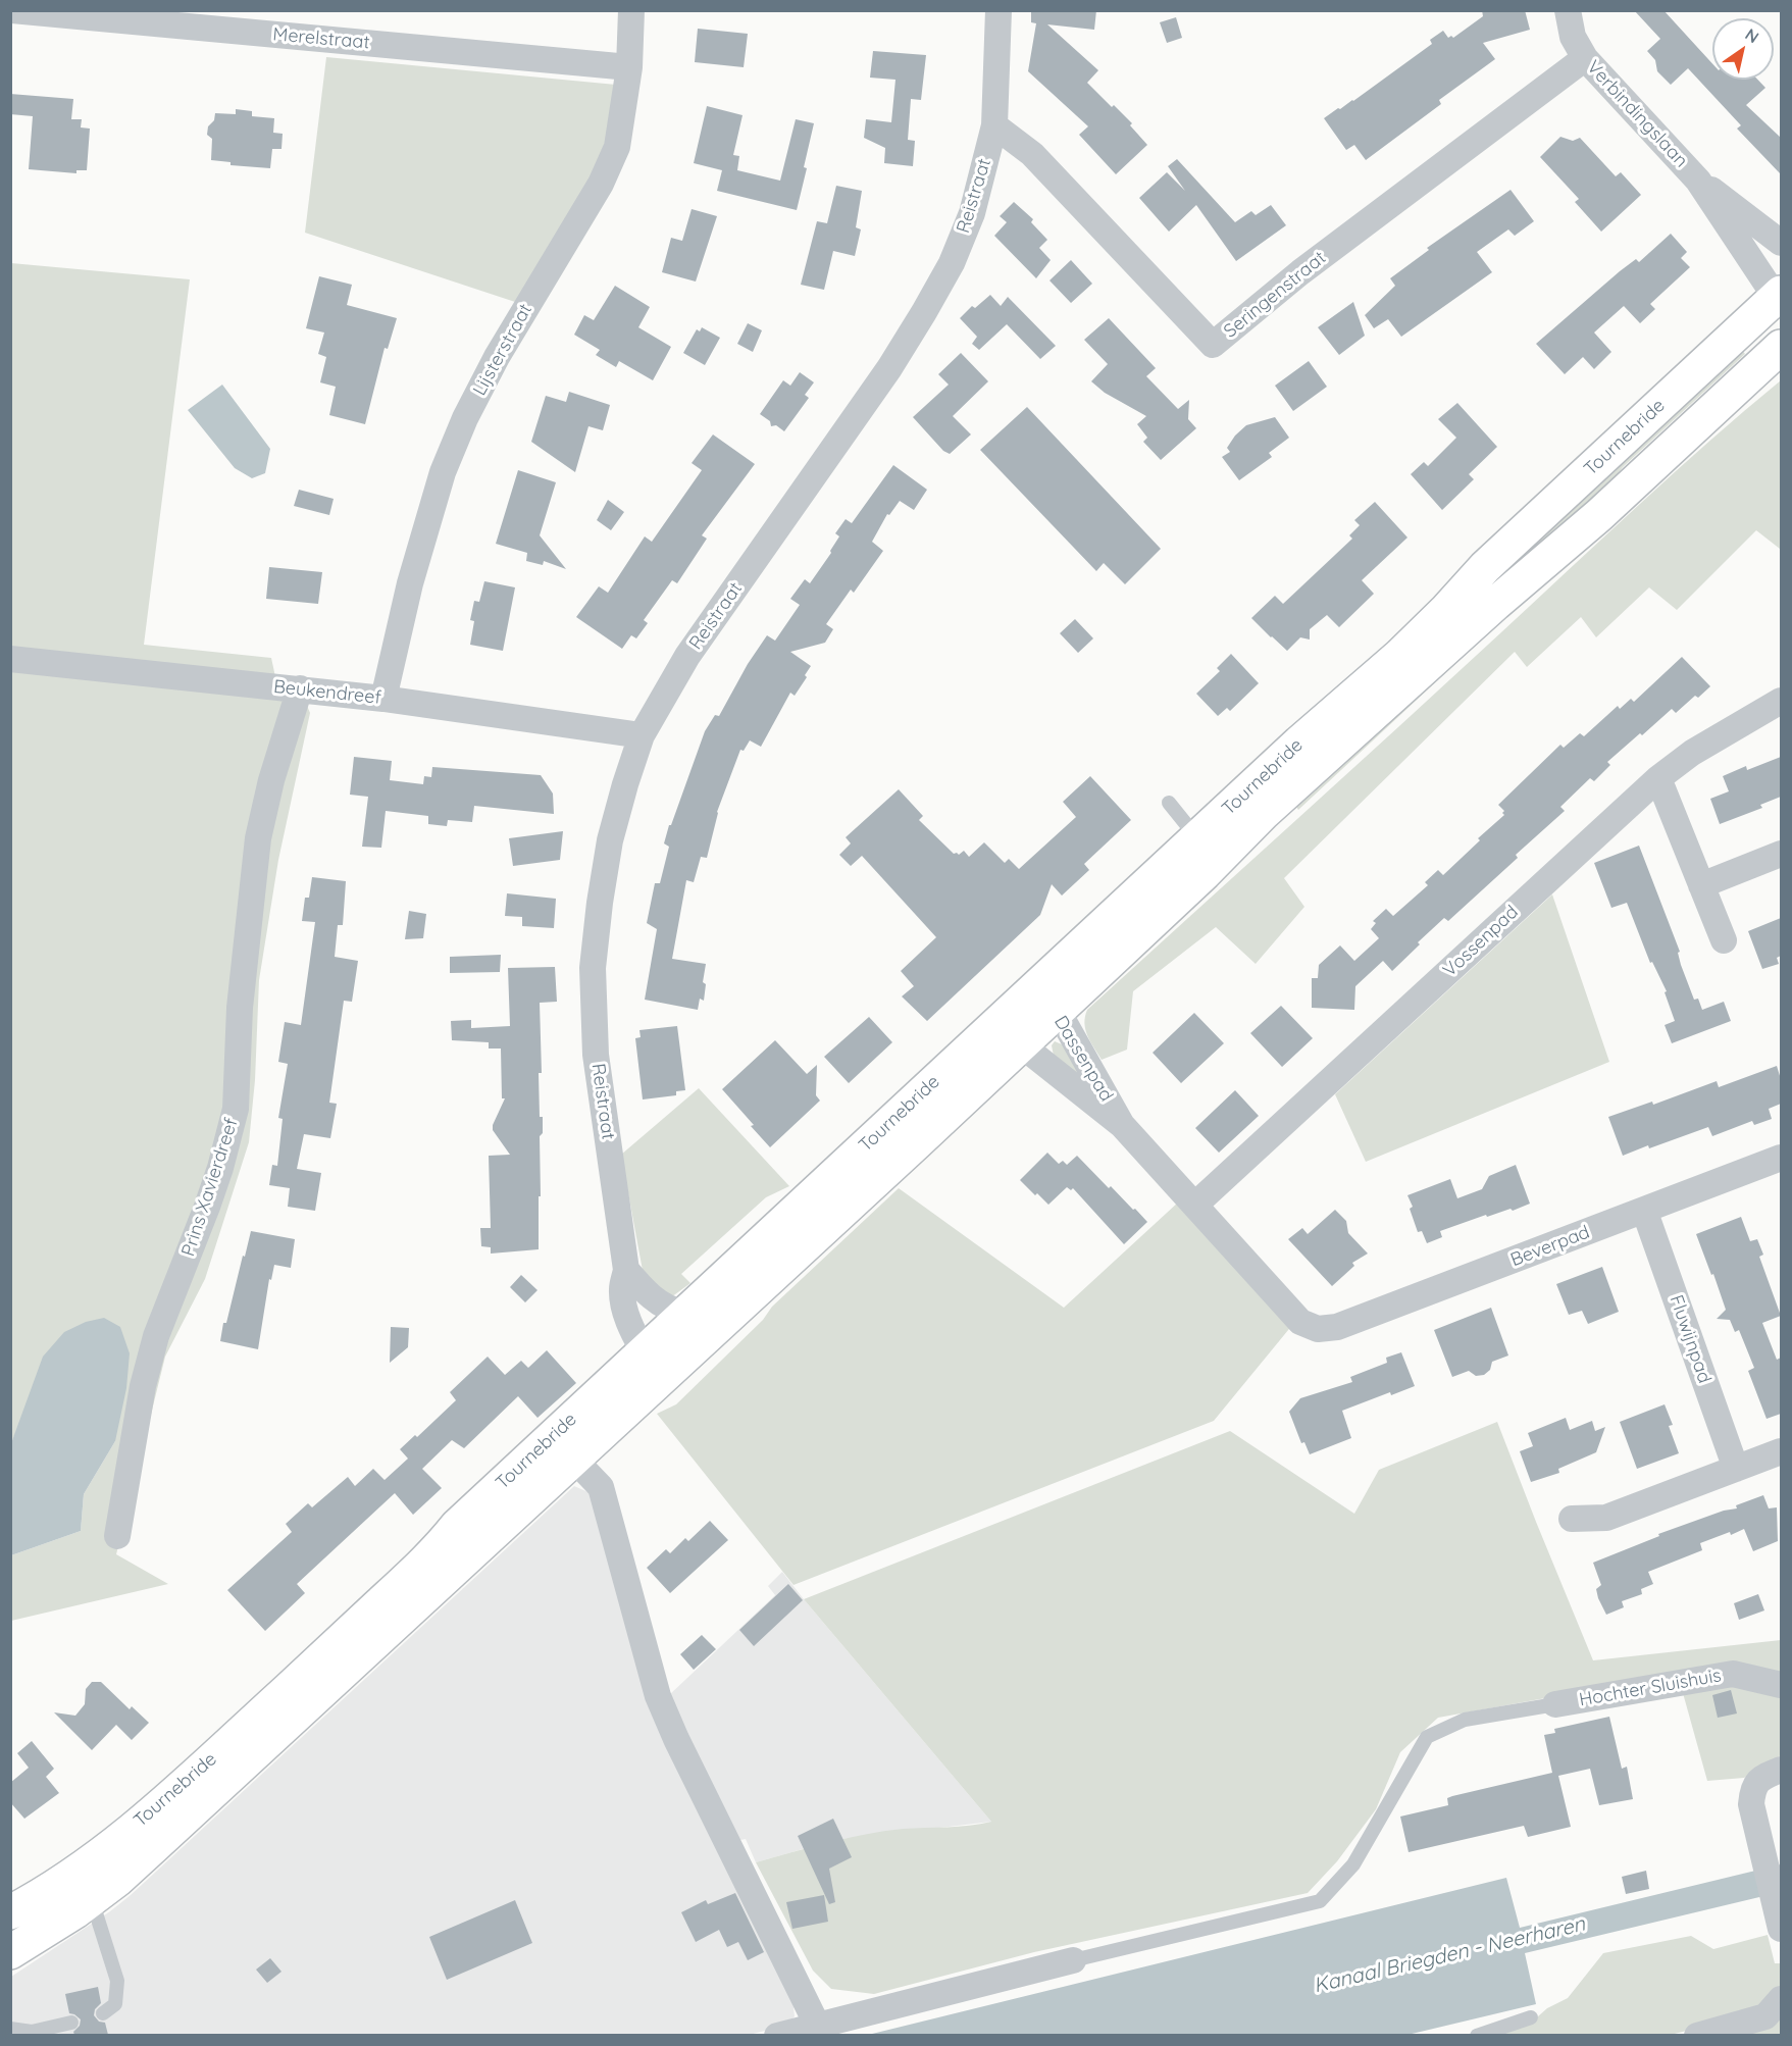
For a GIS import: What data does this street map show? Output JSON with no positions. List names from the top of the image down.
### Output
{
  "streets": {
    "main road": ["Tournebride"],
    "street": [
      "Merelstraat",
      "Verbindingslaan",
      "Reistraat",
      "Seringenstraat",
      "Lijsterstraat",
      "Beukendreef",
      "Vossenpad",
      "Dassenpad",
      "Prins Xavierdreef",
      "Beverpad",
      "Fluwijnpad",
      "Hochter Sluishuis"
    ]
  },
  "crossings": [
    ["Merelstraat", "Lijsterstraat"],
    ["Verbindingslaan", "Seringenstraat"],
    ["Verbindingslaan", "Tournebride"],
    ["Reistraat", "Seringenstraat"],
    ["Reistraat", "Tournebride"],
    ["Reistraat", "Beukendreef"],
    ["Lijsterstraat", "Beukendreef"],
    ["Tournebride", "Dassenpad"],
    ["Beukendreef", "Prins Xavierdreef"],
    ["Vossenpad", "Dassenpad"],
    ["Dassenpad", "Beverpad"],
    ["Beverpad", "Fluwijnpad"]
  ],
  "water": ["Kanaal Briegden - Neerharen"],
  "north": "top right"
}
